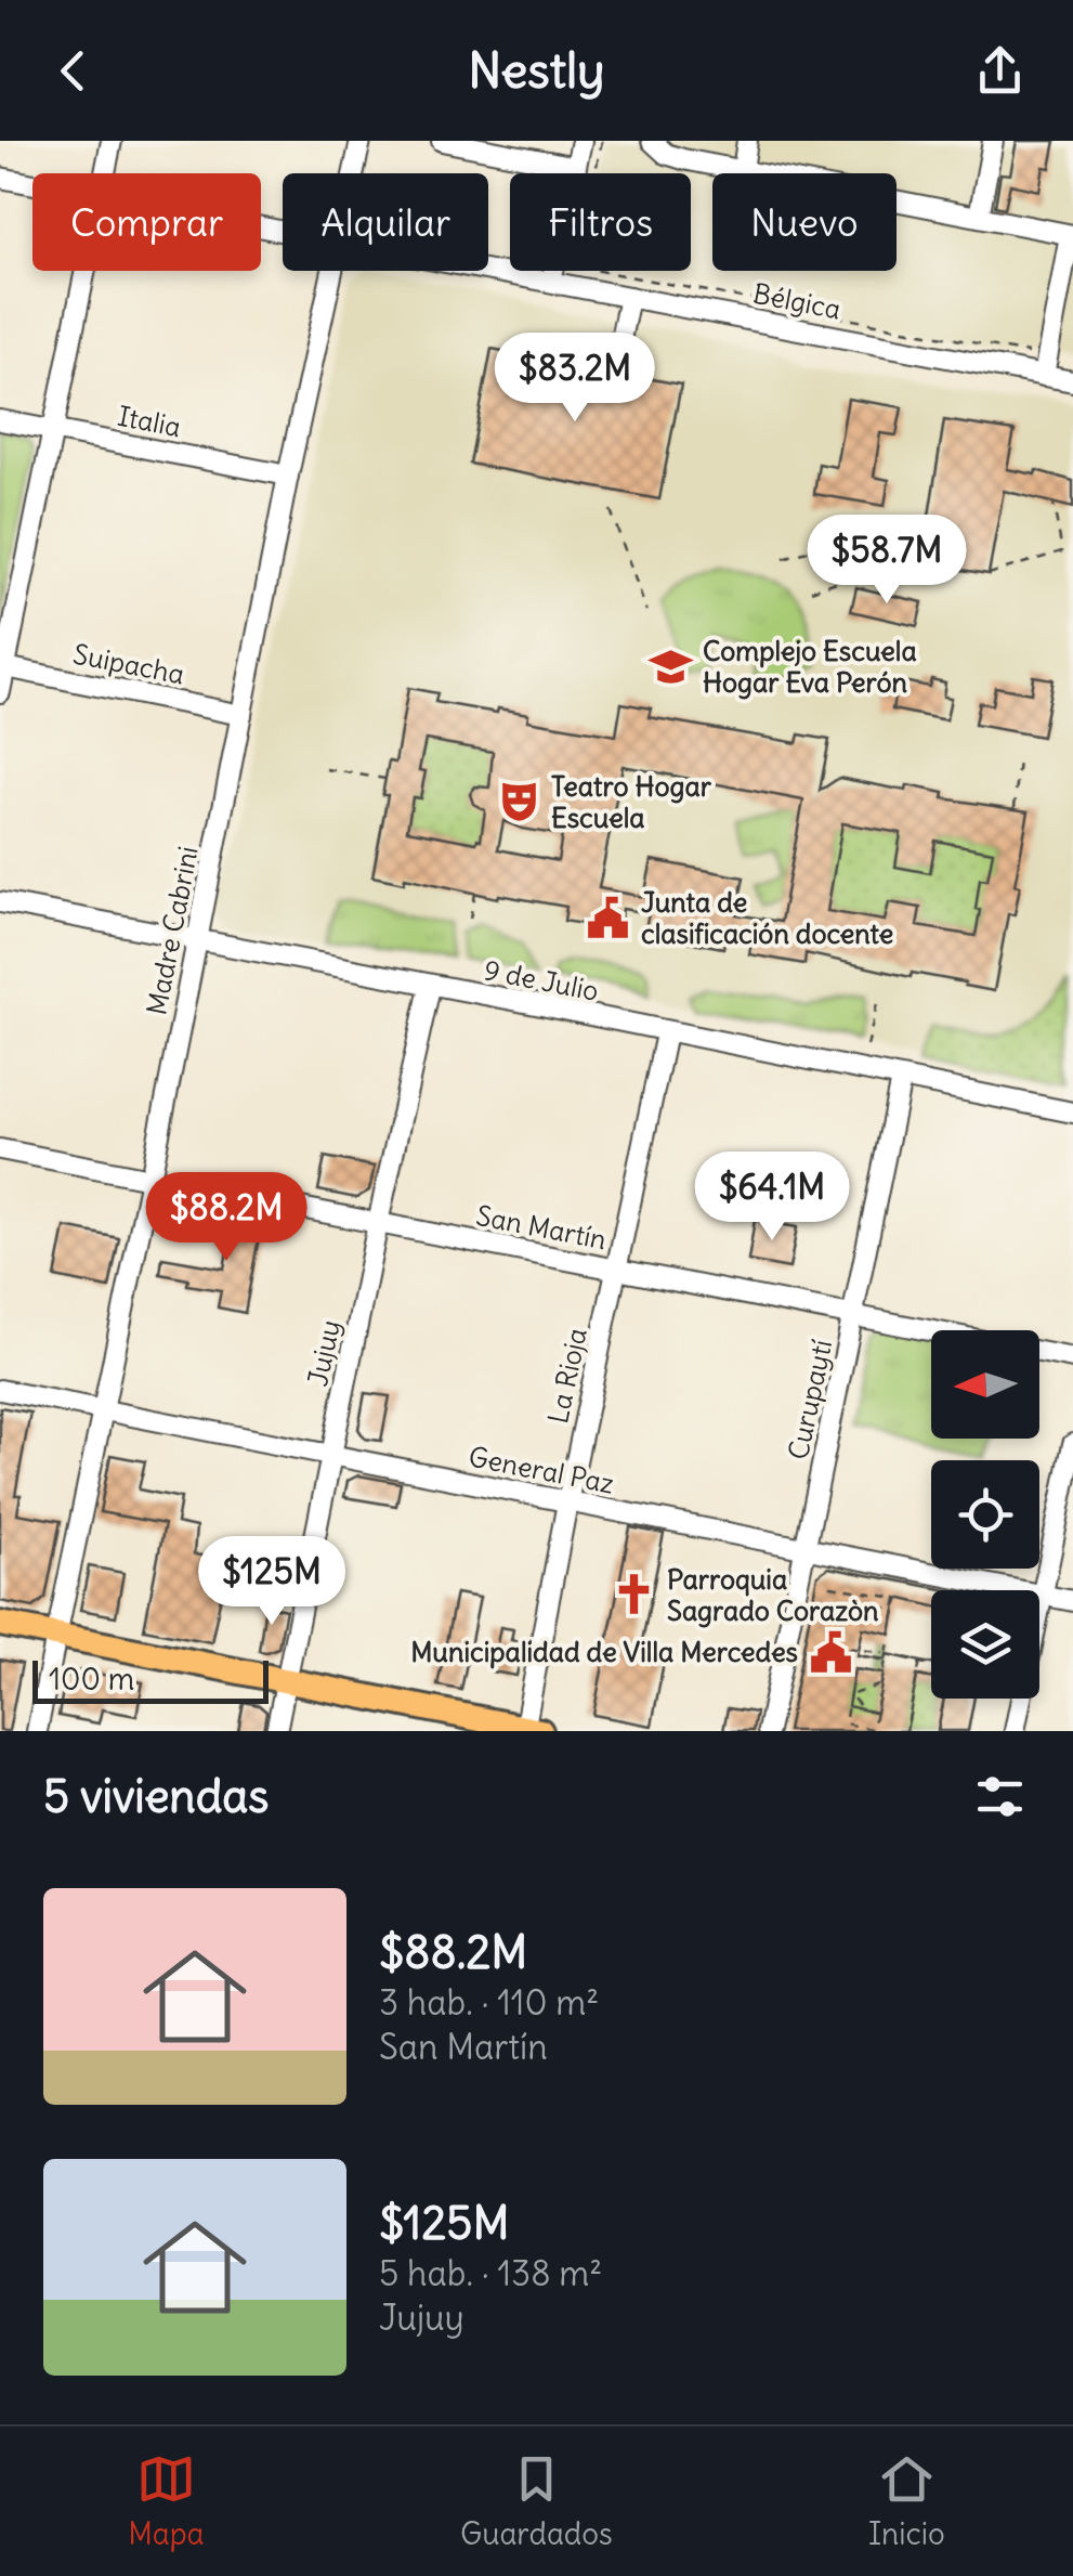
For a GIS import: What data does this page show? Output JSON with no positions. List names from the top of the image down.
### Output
{
  "streets": {
    "street": [
      "Bélgica",
      "Italia",
      "Suipacha",
      "Madre Cabrini",
      "9 de Julio",
      "San Martín",
      "Jujuy",
      "La Rioja",
      "Curupaytí",
      "General Paz"
    ]
  },
  "crossings": [
    ["Italia", "Madre Cabrini"],
    ["Suipacha", "Madre Cabrini"],
    ["Madre Cabrini", "9 de Julio"],
    ["Madre Cabrini", "San Martín"],
    ["Madre Cabrini", "General Paz"],
    ["9 de Julio", "Jujuy"],
    ["9 de Julio", "La Rioja"],
    ["9 de Julio", "Curupaytí"],
    ["San Martín", "Jujuy"],
    ["San Martín", "La Rioja"],
    ["San Martín", "Curupaytí"],
    ["Jujuy", "General Paz"],
    ["La Rioja", "General Paz"],
    ["Curupaytí", "General Paz"]
  ],
  "places": {
    "school or university": ["Complejo Escuela Hogar Eva Perón"],
    "theatre": ["Teatro Hogar Escuela"],
    "public building": ["Junta de clasificación docente", "Municipalidad de Villa Mercedes"],
    "church": ["Parroquia Sagrado Corazòn"]
  },
  "scale_bar": "100 m",
  "north": "left",
  "page": {
    "header": "Nestly",
    "chip": [
      "Comprar",
      "Alquilar",
      "Filtros",
      "Nuevo"
    ],
    "price": [
      "$83.2M",
      "$58.7M",
      "$64.1M",
      "$88.2M",
      "$125M"
    ],
    "scale": "100 m",
    "heading": "5 viviendas",
    "list": [
      {
        "name": "$88.2M",
        "note": "3 hab. · 110 m² · San Martín"
      },
      {
        "name": "$125M",
        "note": "5 hab. · 138 m² · Jujuy"
      }
    ],
    "tabs": ["Mapa", "Guardados", "Inicio"]
  }
}
